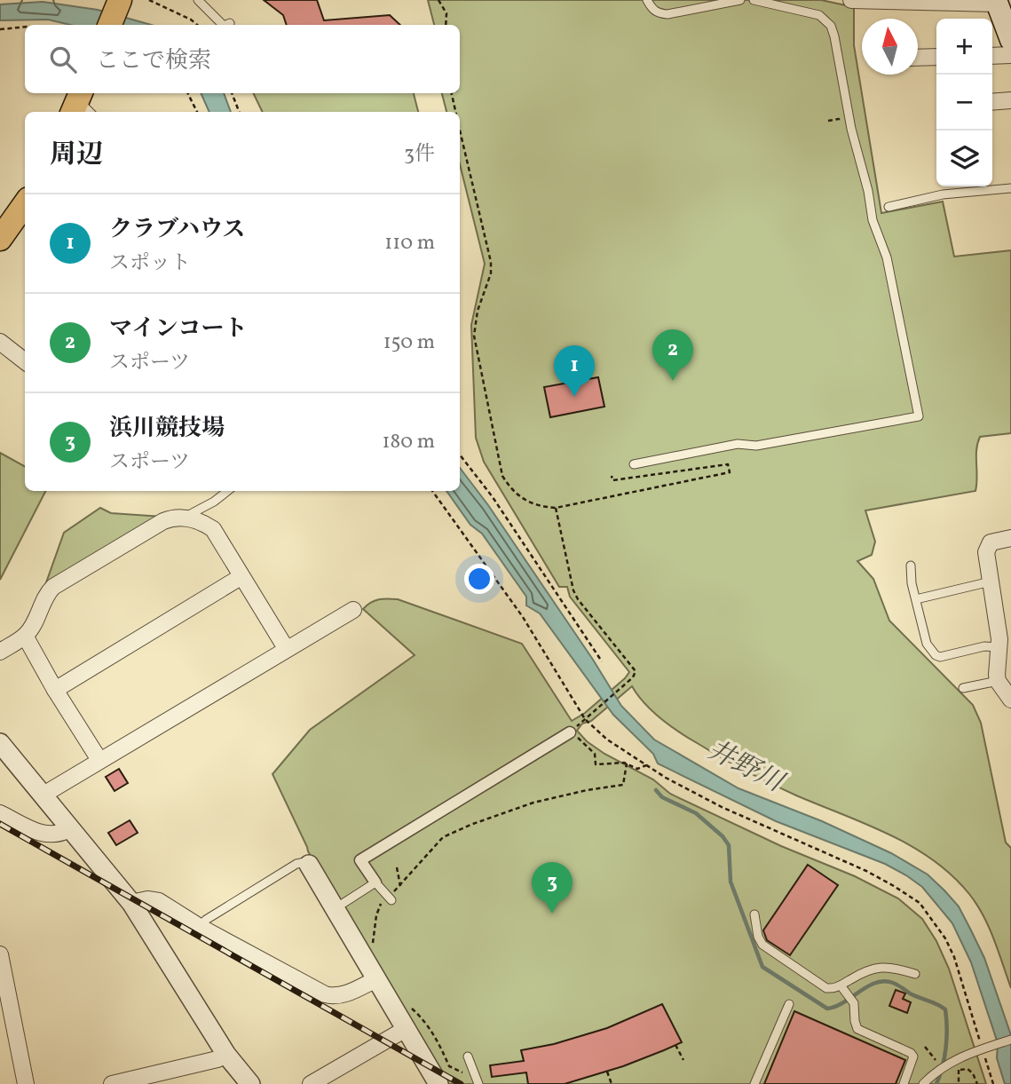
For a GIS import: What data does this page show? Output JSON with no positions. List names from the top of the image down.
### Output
{
  "water": ["井野川"],
  "north": "top",
  "page": {
    "map_buttons": ["+", "−"],
    "search": "ここで検索",
    "heading": ["周辺", "3件"],
    "list": [
      {
        "mark": "1",
        "name": "クラブハウス",
        "note": "スポット",
        "value": "110 m"
      },
      {
        "mark": "2",
        "name": "マインコート",
        "note": "スポーツ",
        "value": "150 m"
      },
      {
        "mark": "3",
        "name": "浜川競技場",
        "note": "スポーツ",
        "value": "180 m"
      }
    ],
    "pins": ["2", "1", "3"]
  }
}
